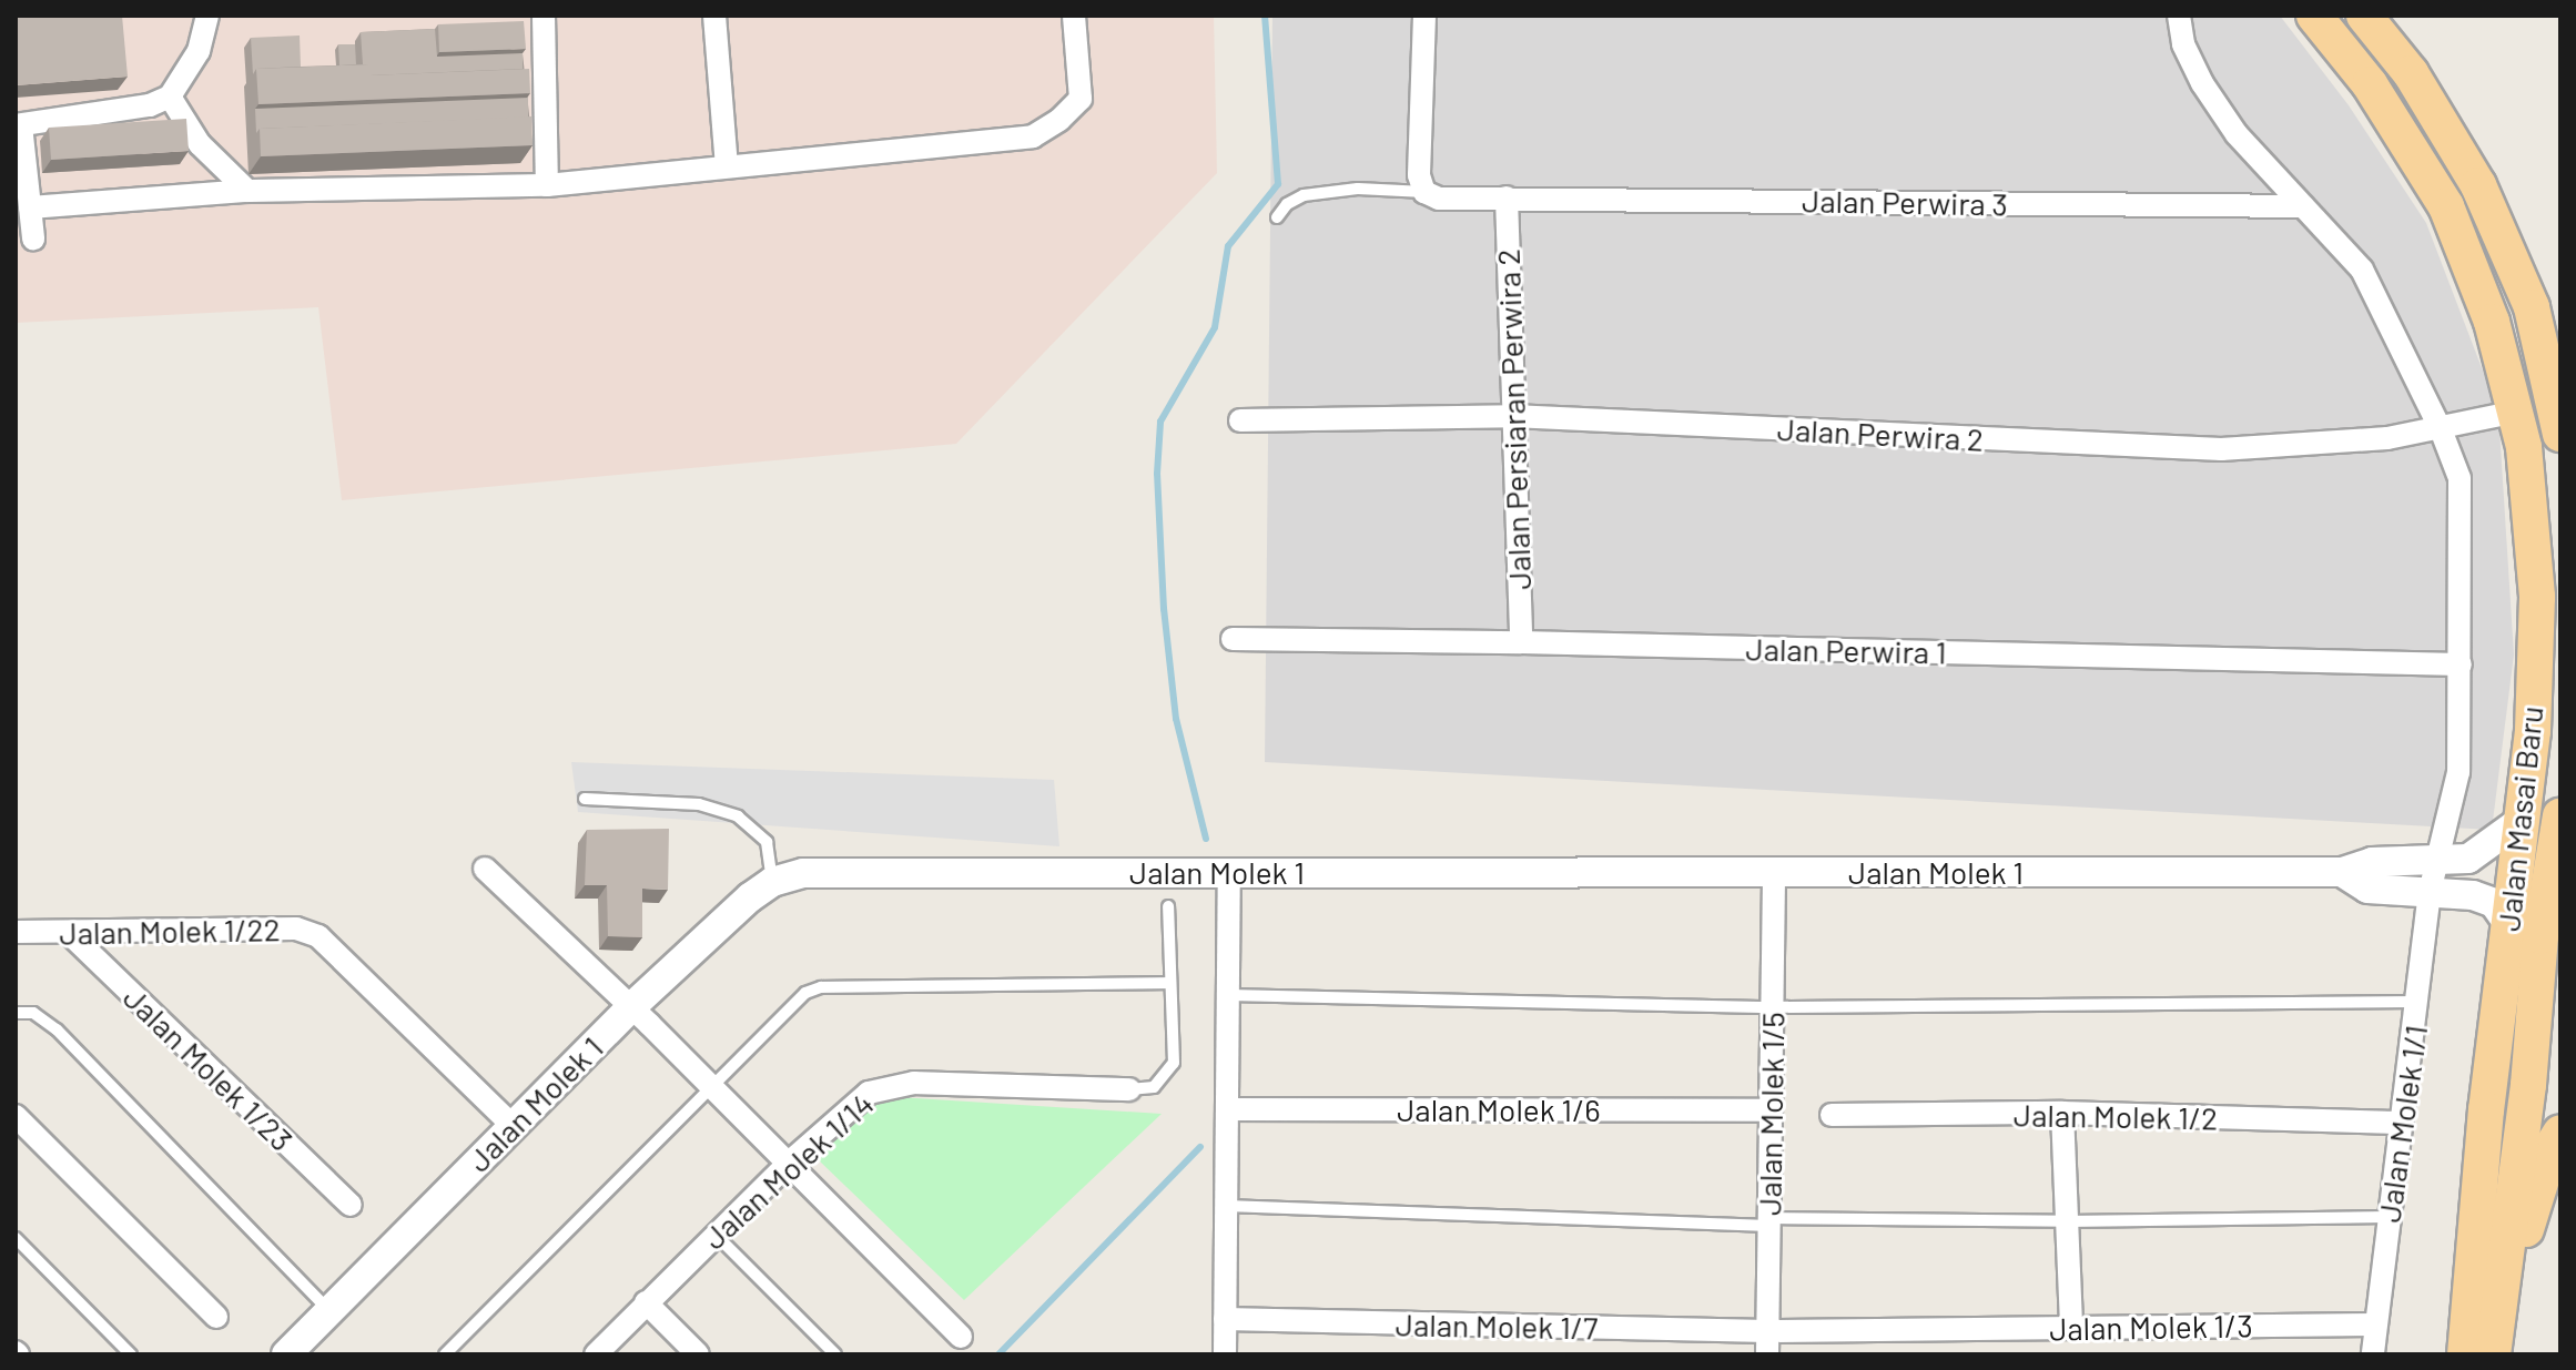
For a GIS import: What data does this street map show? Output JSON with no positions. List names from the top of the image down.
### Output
{
  "streets": {
    "main road": ["Jalan Masai Baru"],
    "street": [
      "Jalan Perwira 3",
      "Jalan Persiaran Perwira 2",
      "Jalan Perwira 2",
      "Jalan Perwira 1",
      "Jalan Molek 1",
      "Jalan Molek 1/22",
      "Jalan Molek 1/23",
      "Jalan Molek 1/6",
      "Jalan Molek 1/5",
      "Jalan Molek 1/2",
      "Jalan Molek 1/1",
      "Jalan Molek 1/14",
      "Jalan Molek 1/7",
      "Jalan Molek 1/3"
    ]
  },
  "crossings": [
    ["Jalan Perwira 3", "Jalan Persiaran Perwira 2"],
    ["Jalan Perwira 3", "Jalan Molek 1/1"],
    ["Jalan Persiaran Perwira 2", "Jalan Perwira 2"],
    ["Jalan Persiaran Perwira 2", "Jalan Perwira 1"],
    ["Jalan Perwira 2", "Jalan Masai Baru"],
    ["Jalan Perwira 2", "Jalan Molek 1/1"],
    ["Jalan Perwira 1", "Jalan Molek 1/1"],
    ["Jalan Masai Baru", "Jalan Molek 1"],
    ["Jalan Molek 1", "Jalan Molek 1/22"],
    ["Jalan Molek 1", "Jalan Molek 1/5"],
    ["Jalan Molek 1", "Jalan Molek 1/1"],
    ["Jalan Molek 1/22", "Jalan Molek 1/23"],
    ["Jalan Molek 1/6", "Jalan Molek 1/5"],
    ["Jalan Molek 1/5", "Jalan Molek 1/7"],
    ["Jalan Molek 1/5", "Jalan Molek 1/3"],
    ["Jalan Molek 1/2", "Jalan Molek 1/1"],
    ["Jalan Molek 1/1", "Jalan Molek 1/3"],
    ["Jalan Molek 1/7", "Jalan Molek 1/3"]
  ]
}
